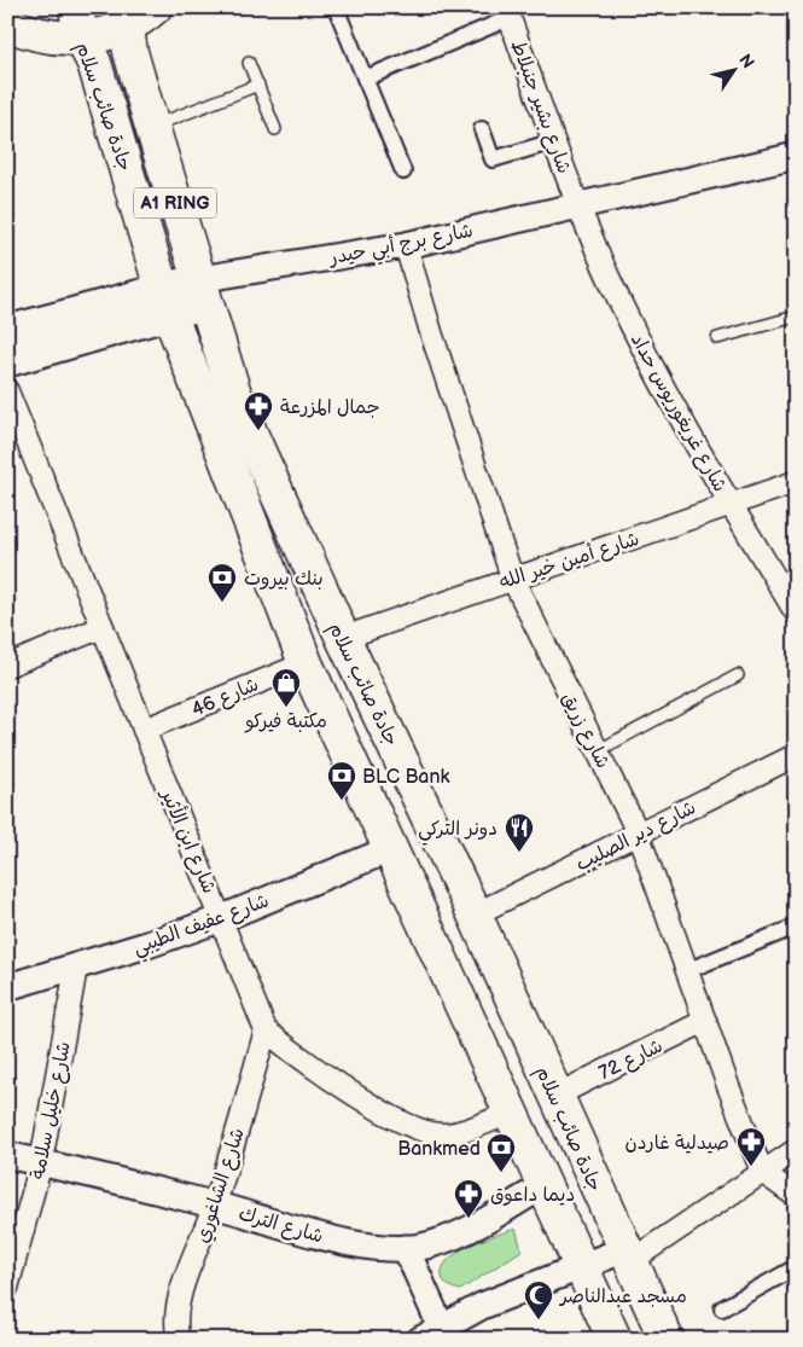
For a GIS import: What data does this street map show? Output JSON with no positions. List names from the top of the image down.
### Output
{
  "streets": {
    "highway": ["جادة صائب سلام", "A1 RING"],
    "main road": ["شارع برج أبي حيدر"],
    "street": [
      "شارع بشير جنبلاط",
      "شارع غريغوريوس حداد",
      "شارع أمين خير الله",
      "شارع 46",
      "شارع زريق",
      "شارع دير الصليب",
      "شارع ابن الأثير",
      "شارع عفيف الطيبي",
      "شارع 72",
      "شارع خليل سلامة",
      "شارع الشاغوري",
      "شارع الترك"
    ]
  },
  "crossings": [
    ["جادة صائب سلام", "شارع برج أبي حيدر"],
    ["جادة صائب سلام", "شارع أمين خير الله"],
    ["جادة صائب سلام", "شارع 46"],
    ["جادة صائب سلام", "شارع دير الصليب"],
    ["جادة صائب سلام", "شارع ابن الأثير"],
    ["جادة صائب سلام", "شارع عفيف الطيبي"],
    ["جادة صائب سلام", "شارع 72"],
    ["جادة صائب سلام", "شارع الترك"],
    ["شارع بشير جنبلاط", "شارع برج أبي حيدر"],
    ["شارع بشير جنبلاط", "شارع غريغوريوس حداد"],
    ["شارع برج أبي حيدر", "شارع غريغوريوس حداد"],
    ["شارع برج أبي حيدر", "شارع زريق"],
    ["شارع غريغوريوس حداد", "شارع أمين خير الله"],
    ["شارع أمين خير الله", "شارع زريق"],
    ["شارع 46", "شارع ابن الأثير"],
    ["شارع زريق", "شارع دير الصليب"],
    ["شارع زريق", "شارع 72"],
    ["شارع ابن الأثير", "شارع عفيف الطيبي"],
    ["شارع ابن الأثير", "شارع الشاغوري"],
    ["شارع عفيف الطيبي", "شارع خليل سلامة"],
    ["شارع خليل سلامة", "شارع الترك"],
    ["شارع الشاغوري", "شارع الترك"]
  ],
  "places": {
    "pharmacy": ["جمال المزرعة", "صيدلية غاردن", "ديما داعوق"],
    "bank": ["بنك بيروت", "BLC Bank", "Bankmed"],
    "shop": ["مكتبة فيركو"],
    "restaurant": ["دونر التركي"],
    "mosque": ["مسجد عبدالناصر"]
  },
  "north": "top right"
}
